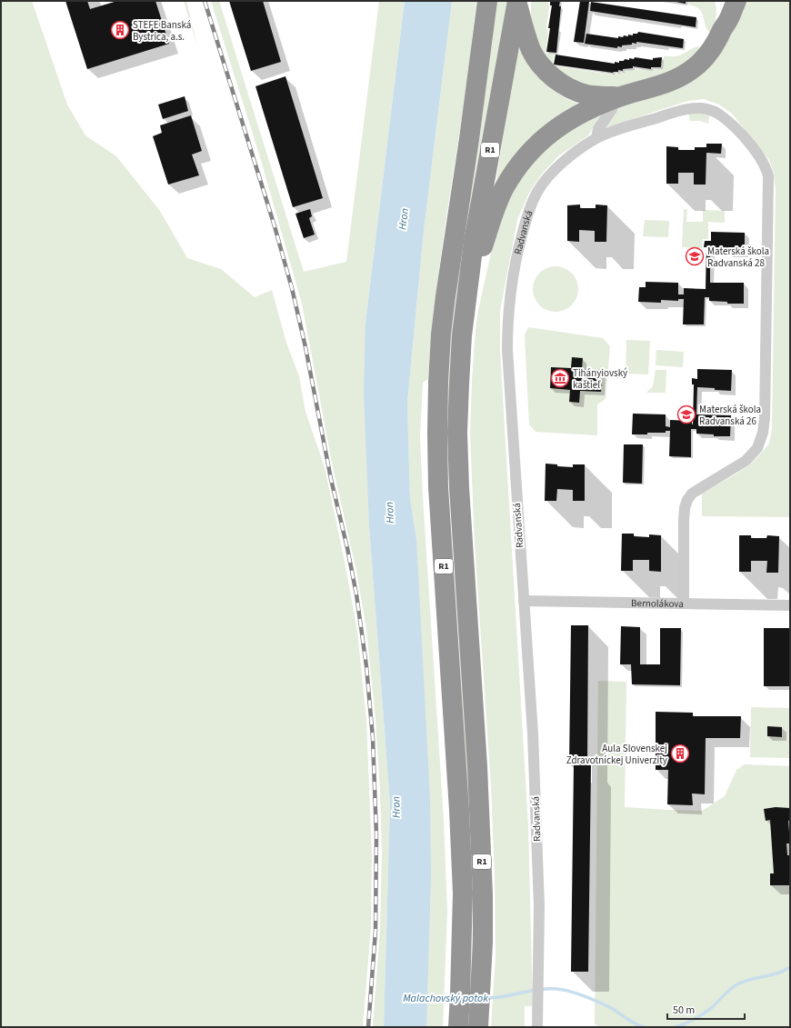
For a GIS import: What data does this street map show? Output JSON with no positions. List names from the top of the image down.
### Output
{
  "streets": {
    "highway": ["R1"],
    "street": ["Radvanská", "Bernolákova"]
  },
  "crossings": [
    ["Radvanská", "Bernolákova"]
  ],
  "water": ["Hron", "Malachovský potok"],
  "places": {
    "building": ["STEFE Banská Bystrica, a.s.", "Aula Slovenskej Zdravotníckej Univerzity"],
    "school or university": ["Materská škola Radvanská 28", "Materská škola Radvanská 26"],
    "museum": ["Tihányiovský kaštieľ"]
  },
  "scale_bar": "50 m"
}
